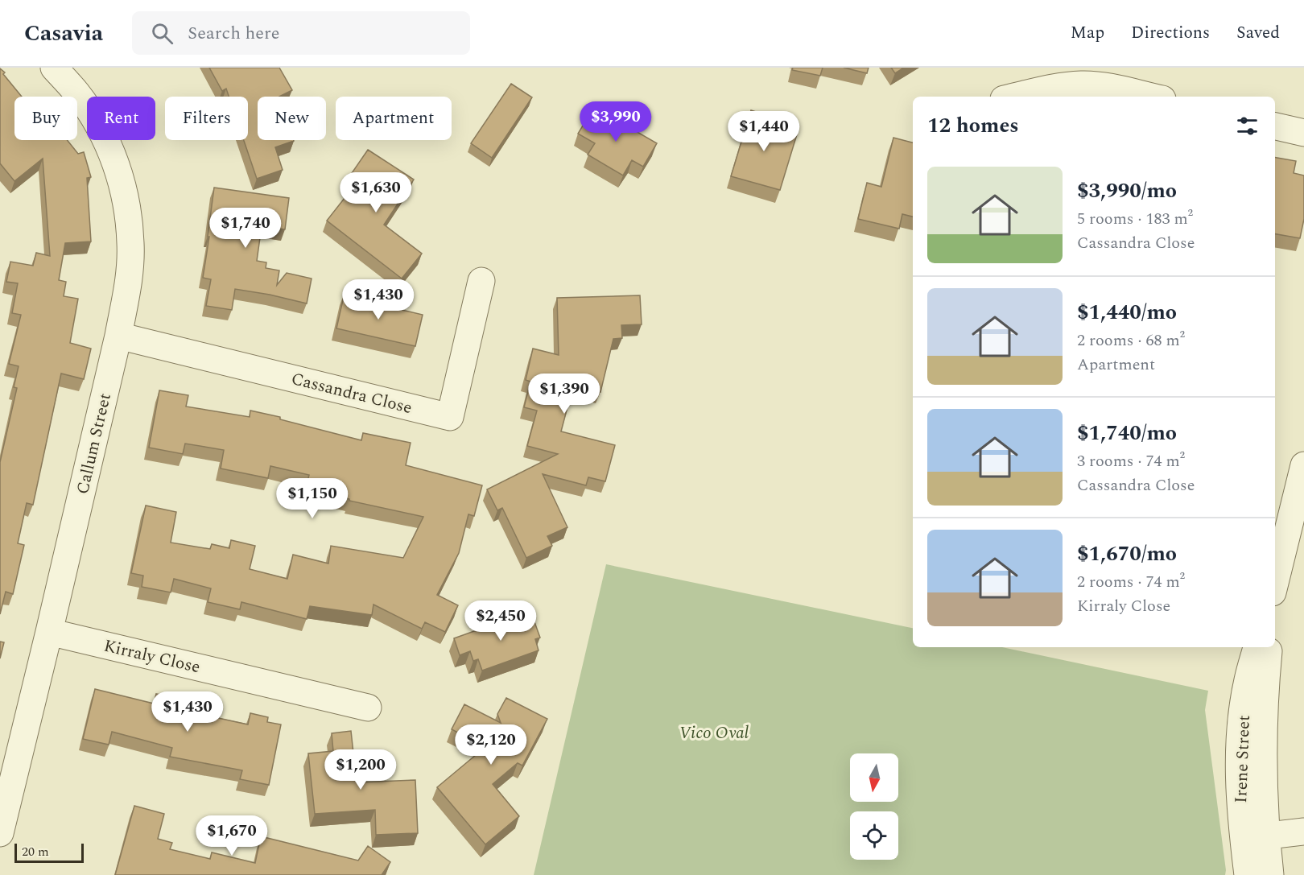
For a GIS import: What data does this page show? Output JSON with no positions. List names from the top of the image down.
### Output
{
  "streets": {
    "street": [
      "Cassandra Close",
      "Callum Street",
      "Kirraly Close",
      "Irene Street"
    ]
  },
  "crossings": [
    ["Cassandra Close", "Callum Street"],
    ["Callum Street", "Kirraly Close"]
  ],
  "parks": ["Vico Oval"],
  "scale_bar": "20 m",
  "north": "bottom",
  "page": {
    "header": "Casavia",
    "search": "Search here",
    "nav": ["Map", "Directions", "Saved"],
    "chip": [
      "Buy",
      "Rent",
      "Filters",
      "New",
      "Apartment"
    ],
    "heading": "12 homes",
    "price": [
      "$3,990",
      "$1,440",
      "$1,630",
      "$1,740",
      "$1,430",
      "$1,390",
      "$1,150",
      "$2,450",
      "$1,430",
      "$2,120",
      "$1,200",
      "$1,670"
    ],
    "list": [
      {
        "name": "$3,990/mo",
        "note": "5 rooms · 183 m² · Cassandra Close"
      },
      {
        "name": "$1,440/mo",
        "note": "2 rooms · 68 m² · Apartment"
      },
      {
        "name": "$1,740/mo",
        "note": "3 rooms · 74 m² · Cassandra Close"
      },
      {
        "name": "$1,670/mo",
        "note": "2 rooms · 74 m² · Kirraly Close"
      }
    ],
    "scale": "20 m"
  }
}
